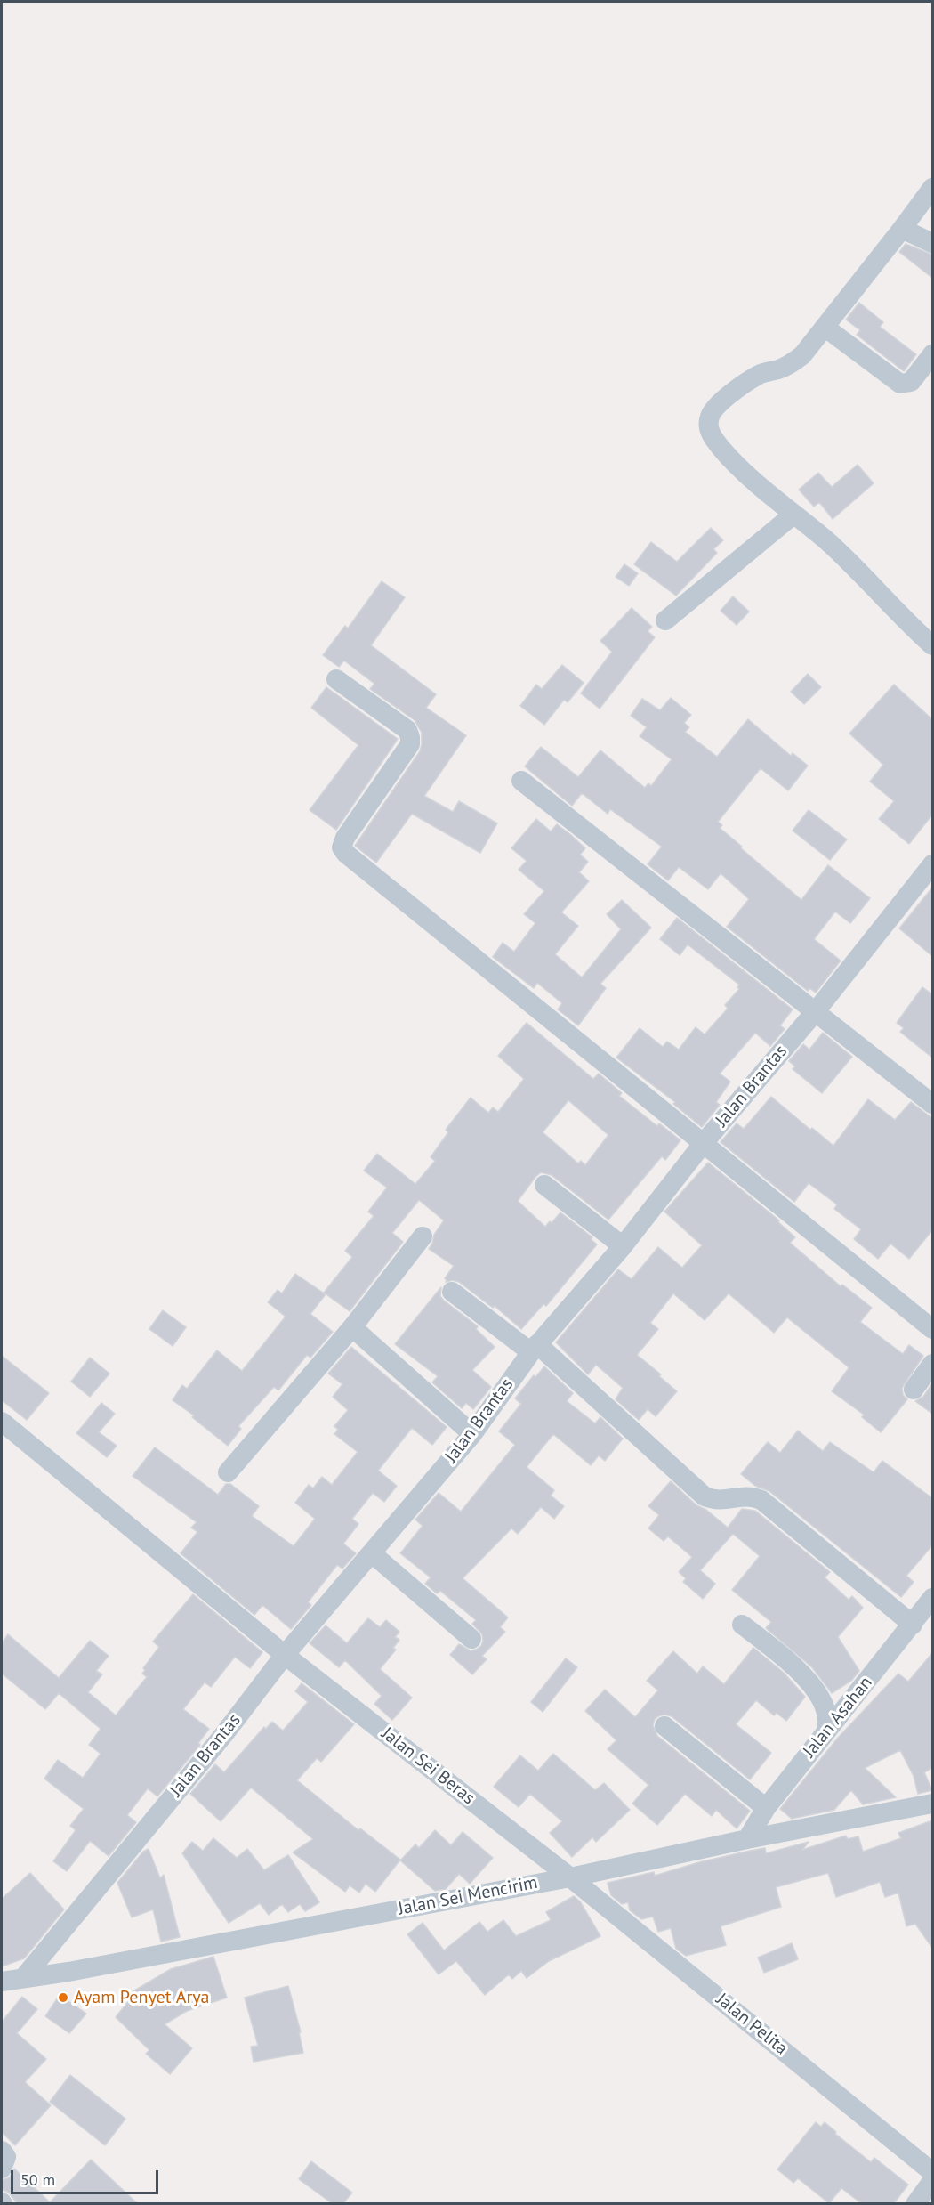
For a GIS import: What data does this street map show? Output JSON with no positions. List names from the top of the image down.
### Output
{
  "streets": {
    "street": [
      "Jalan Brantas",
      "Jalan Asahan",
      "Jalan Sei Beras",
      "Jalan Sei Mencirim",
      "Jalan Pelita"
    ]
  },
  "crossings": [
    ["Jalan Brantas", "Jalan Sei Beras"],
    ["Jalan Brantas", "Jalan Sei Mencirim"],
    ["Jalan Asahan", "Jalan Sei Mencirim"],
    ["Jalan Sei Beras", "Jalan Sei Mencirim"],
    ["Jalan Sei Beras", "Jalan Pelita"],
    ["Jalan Sei Mencirim", "Jalan Pelita"]
  ],
  "places": ["Ayam Penyet Arya"],
  "scale_bar": "50 m"
}
